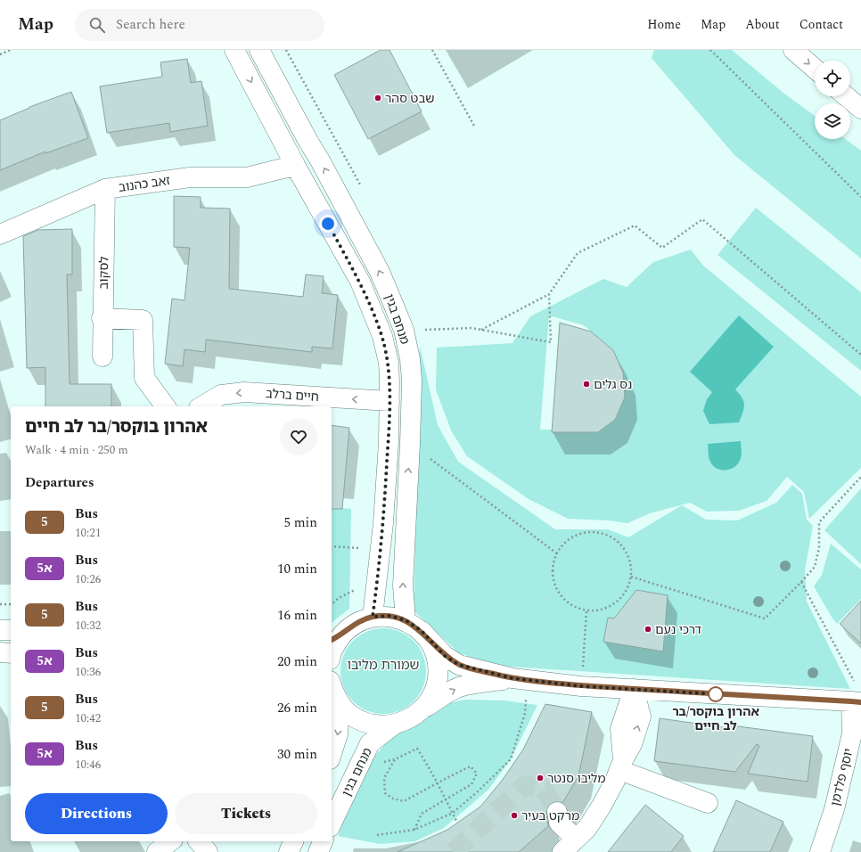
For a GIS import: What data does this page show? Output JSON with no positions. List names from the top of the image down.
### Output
{
  "streets": {
    "street": [
      "זאב כהנוב",
      "לסקוב",
      "מנחם בגין",
      "חיים ברלב",
      "יוסף פלדמן"
    ]
  },
  "crossings": [
    ["זאב כהנוב", "לסקוב"],
    ["זאב כהנוב", "מנחם בגין"],
    ["מנחם בגין", "חיים ברלב"]
  ],
  "one_way": ["חיים ברלב"],
  "districts": ["שמורת מליבו"],
  "places": [
    "שבט סהר",
    "נס גלים",
    "דרכי נעם",
    "אהרון בוקסר/בר לב חיים",
    "מליבו סנטר",
    "מרקט בעיר"
  ],
  "lines": ["bus line 5"],
  "page": {
    "header": "Map",
    "search": "Search here",
    "nav": [
      "Home",
      "Map",
      "About",
      "Contact"
    ],
    "heading": [
      ["אהרון בוקסר/בר לב חיים", "Walk · 4 min · 250 m"],
      "Departures"
    ],
    "list": [
      {
        "mark": "5",
        "name": "Bus",
        "note": "10:21",
        "value": "5 min"
      },
      {
        "mark": "5א",
        "name": "Bus",
        "note": "10:26",
        "value": "10 min"
      },
      {
        "mark": "5",
        "name": "Bus",
        "note": "10:32",
        "value": "16 min"
      },
      {
        "mark": "5א",
        "name": "Bus",
        "note": "10:36",
        "value": "20 min"
      },
      {
        "mark": "5",
        "name": "Bus",
        "note": "10:42",
        "value": "26 min"
      },
      {
        "mark": "5א",
        "name": "Bus",
        "note": "10:46",
        "value": "30 min"
      }
    ],
    "buttons": ["Directions", "Tickets"]
  }
}
